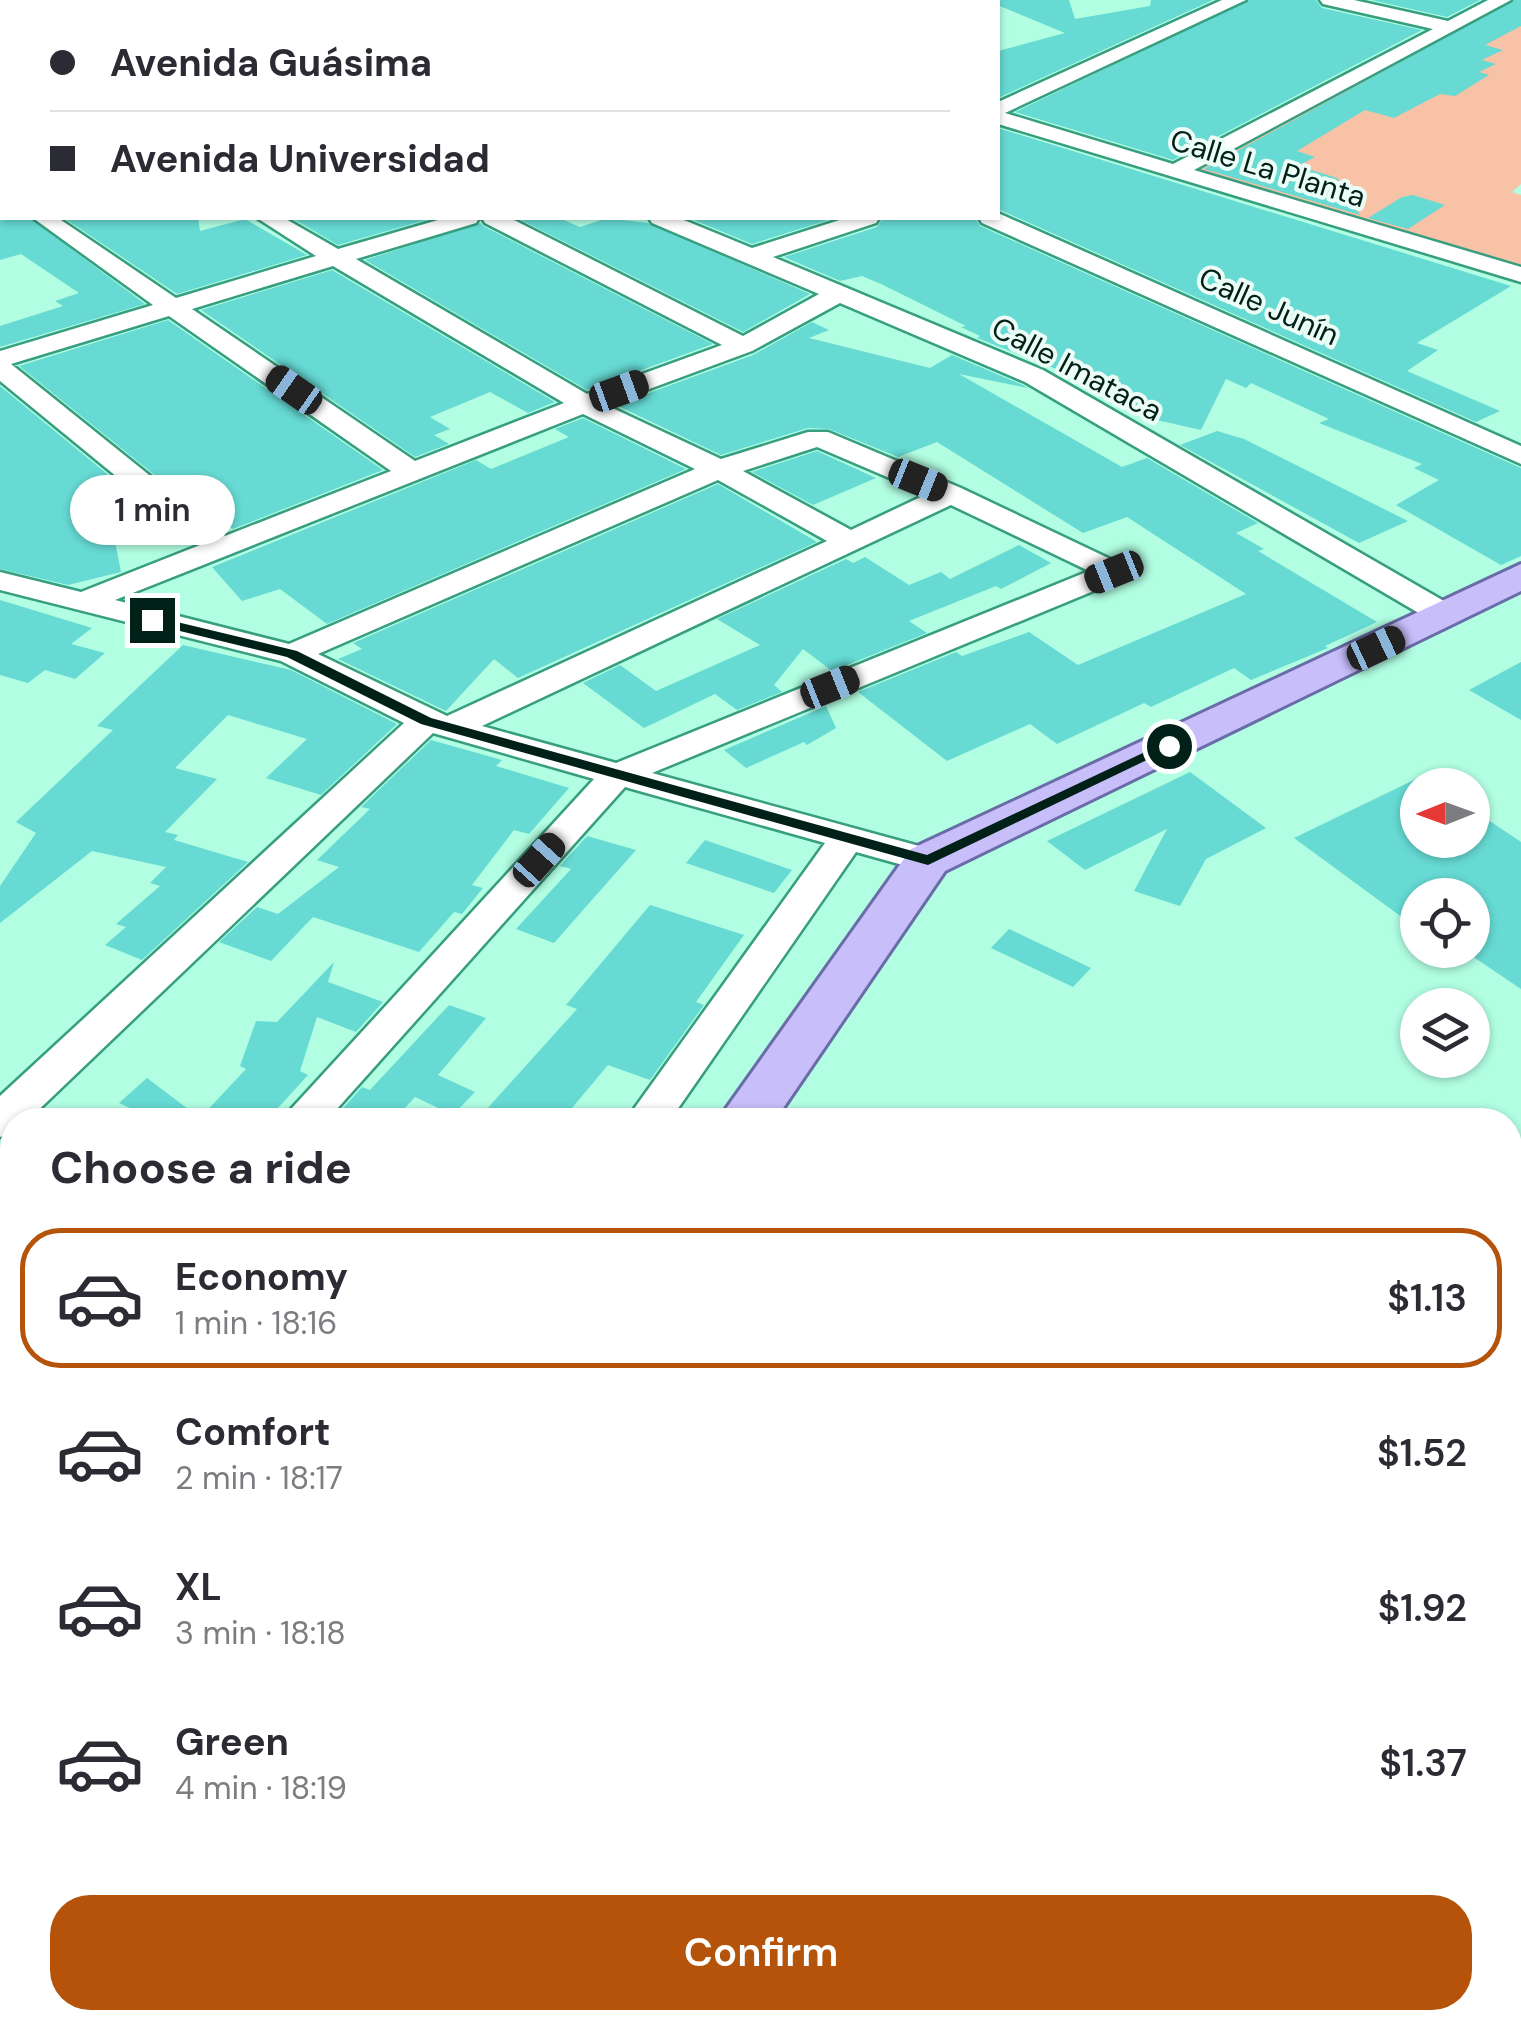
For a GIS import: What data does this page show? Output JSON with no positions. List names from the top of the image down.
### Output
{
  "streets": {
    "street": ["Calle La Planta", "Calle Junín", "Calle Imataca"]
  },
  "north": "left",
  "page": {
    "banner": ["Avenida Guásima", "Avenida Universidad"],
    "bubble": "1 min",
    "heading": "Choose a ride",
    "list": [
      {
        "name": "Economy",
        "note": "1 min · 18:16",
        "value": "$1.13"
      },
      {
        "name": "Comfort",
        "note": "2 min · 18:17",
        "value": "$1.52"
      },
      {
        "name": "XL",
        "note": "3 min · 18:18",
        "value": "$1.92"
      },
      {
        "name": "Green",
        "note": "4 min · 18:19",
        "value": "$1.37"
      }
    ],
    "buttons": "Confirm"
  }
}
